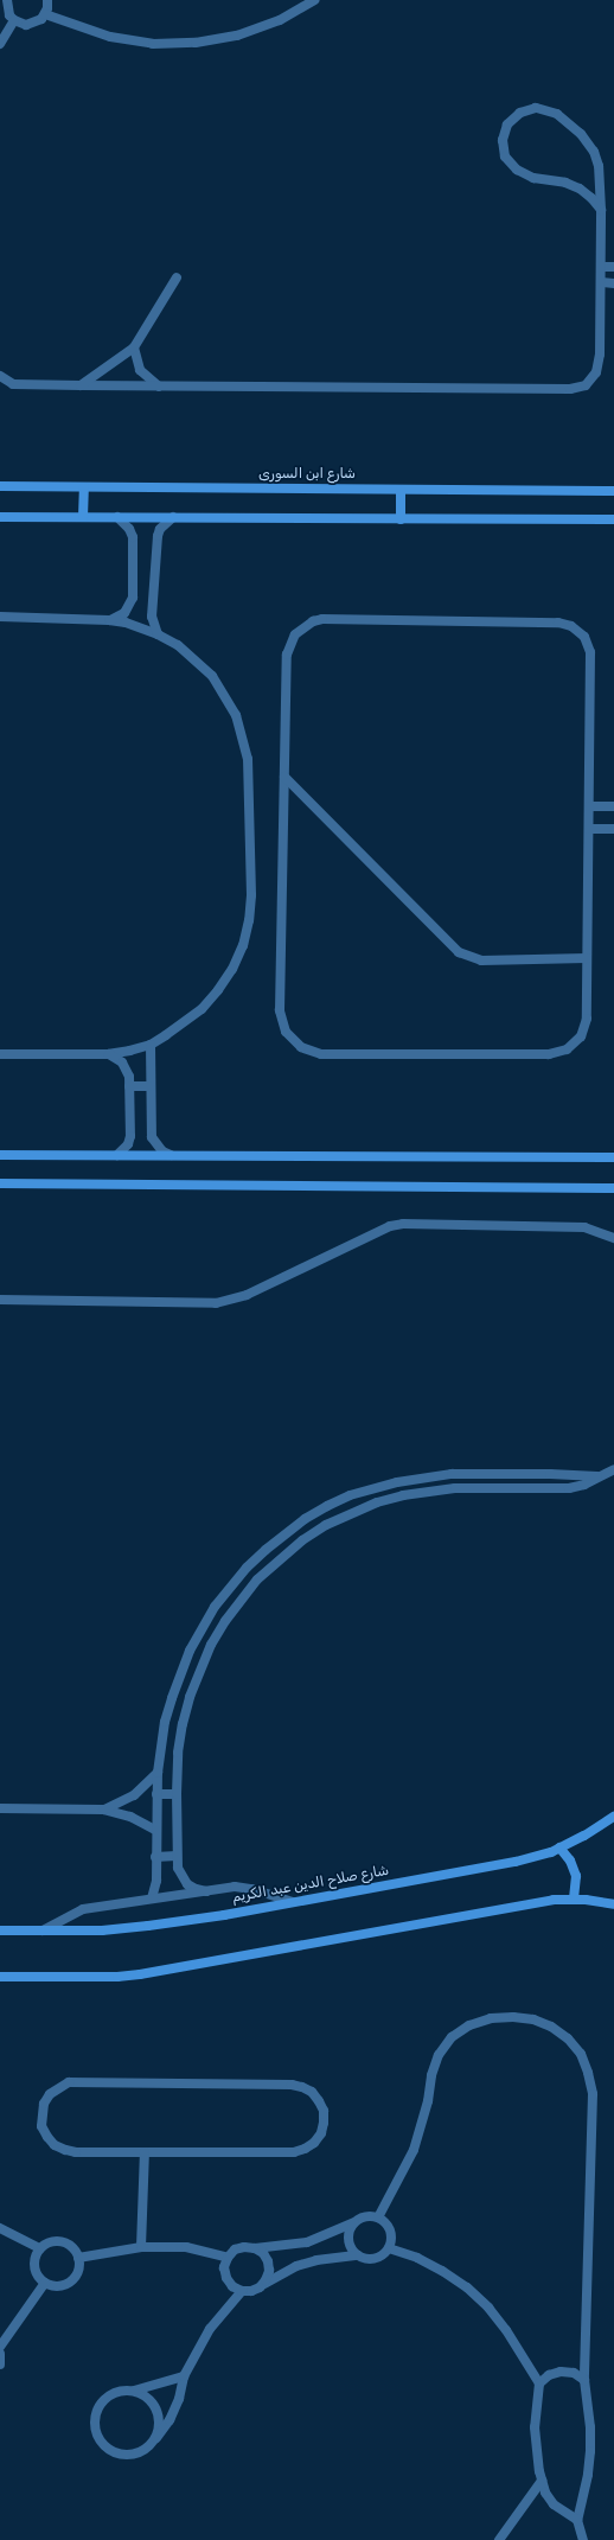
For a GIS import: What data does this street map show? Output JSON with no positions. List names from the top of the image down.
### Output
{
  "streets": {
    "street": ["شارع ابن السورى", "شارع صلاح الدين عبد الكريم"]
  }
}
